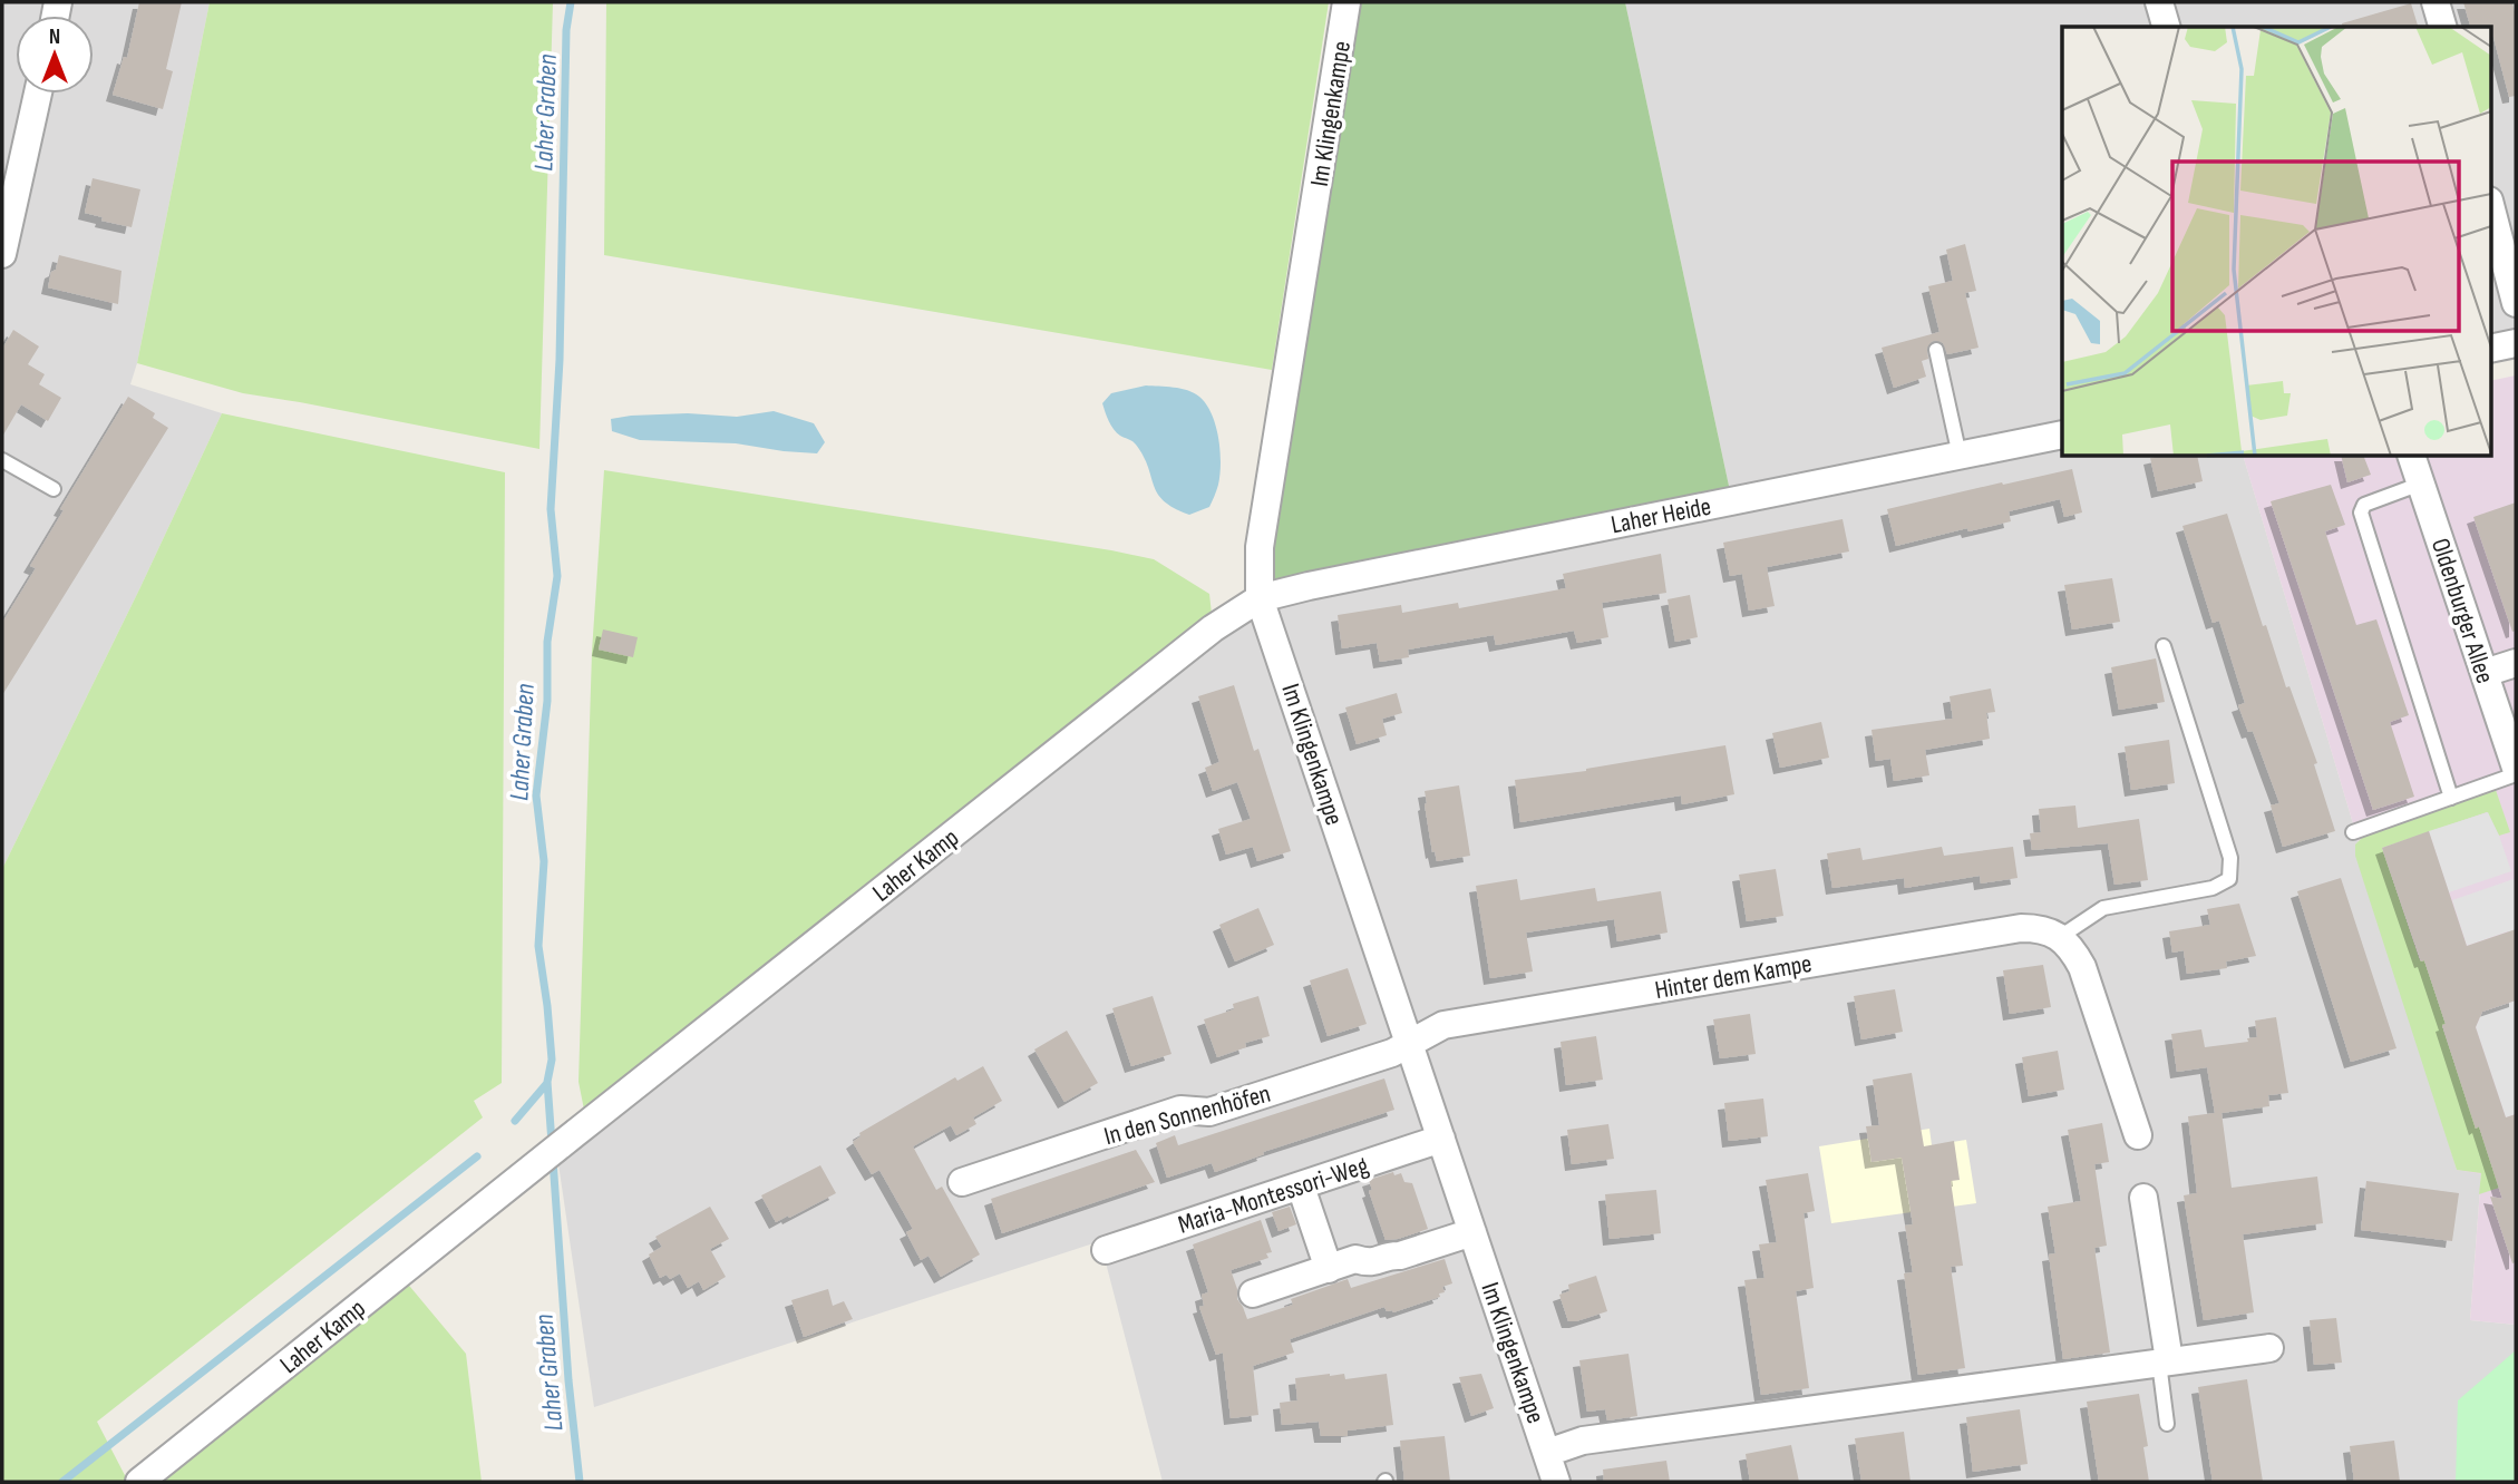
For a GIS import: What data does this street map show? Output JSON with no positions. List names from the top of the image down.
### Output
{
  "streets": {
    "street": [
      "Im Klingenkampe",
      "Laher Heide",
      "Oldenburger Allee",
      "Laher Kamp",
      "Hinter dem Kampe",
      "In den Sonnenhöfen",
      "Maria-Montessori-Weg"
    ]
  },
  "crossings": [
    ["Im Klingenkampe", "Laher Heide"],
    ["Im Klingenkampe", "Laher Kamp"],
    ["Im Klingenkampe", "Hinter dem Kampe"],
    ["Im Klingenkampe", "In den Sonnenhöfen"],
    ["Im Klingenkampe", "Maria-Montessori-Weg"],
    ["Laher Heide", "Laher Kamp"],
    ["Hinter dem Kampe", "In den Sonnenhöfen"]
  ],
  "water": ["Laher Graben"],
  "north": "top"
}
